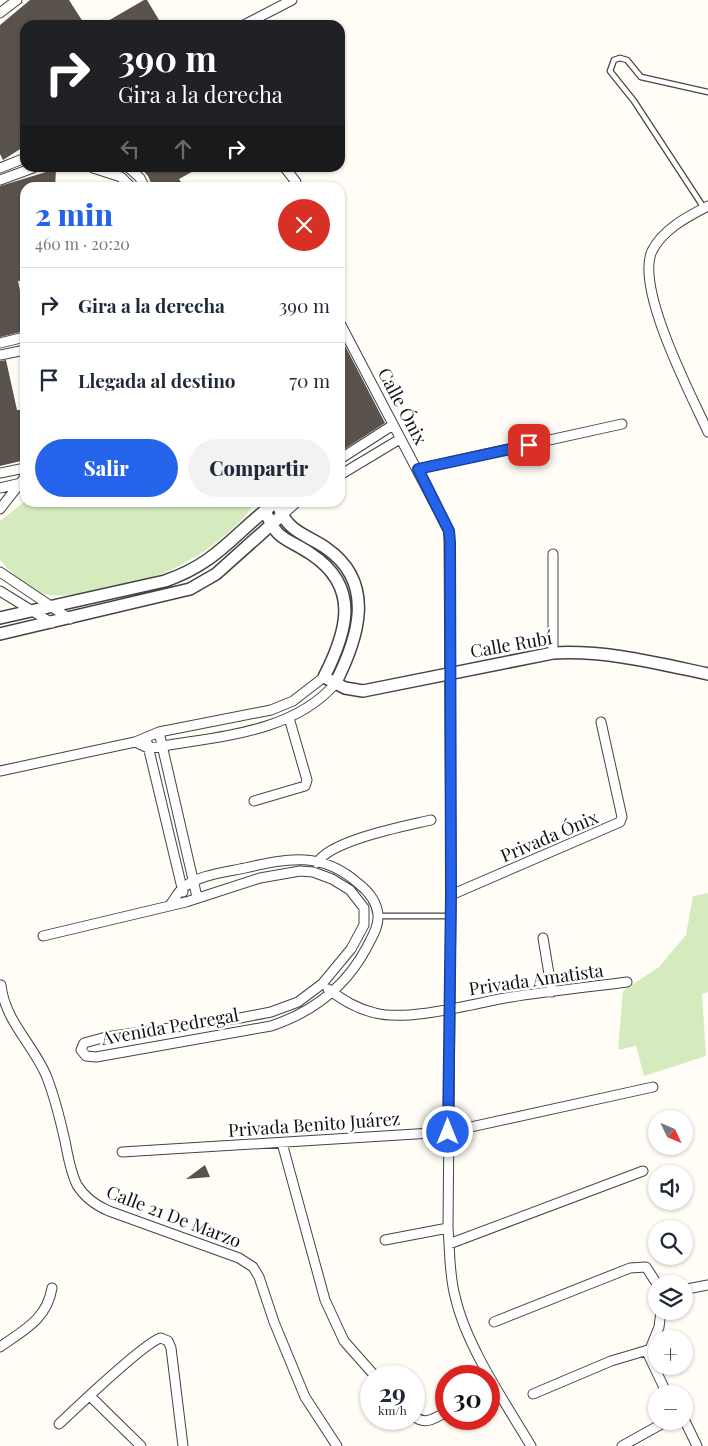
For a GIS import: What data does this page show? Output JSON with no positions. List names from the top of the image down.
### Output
{
  "streets": {
    "street": [
      "Calle Ónix",
      "Calle Rubí",
      "Privada Ónix",
      "Privada Amatista",
      "Avenida Pedregal",
      "Privada Benito Juárez",
      "Calle 21 De Marzo"
    ]
  },
  "crossings": [
    ["Calle Ónix", "Calle Rubí"],
    ["Calle Ónix", "Privada Ónix"],
    ["Calle Ónix", "Privada Amatista"],
    ["Calle Ónix", "Privada Benito Juárez"],
    ["Privada Amatista", "Avenida Pedregal"]
  ],
  "north": "bottom right",
  "page": {
    "turn": ["390 m", "Gira a la derecha"],
    "heading": ["2 min", "460 m · 20:20"],
    "list": [
      {
        "name": "Gira a la derecha",
        "value": "390 m"
      },
      {
        "name": "Llegada al destino",
        "value": "70 m"
      }
    ],
    "buttons": ["Salir", "Compartir"],
    "map_buttons": ["+", "−"],
    "speed": "29 km/h",
    "limit": "30"
  }
}
